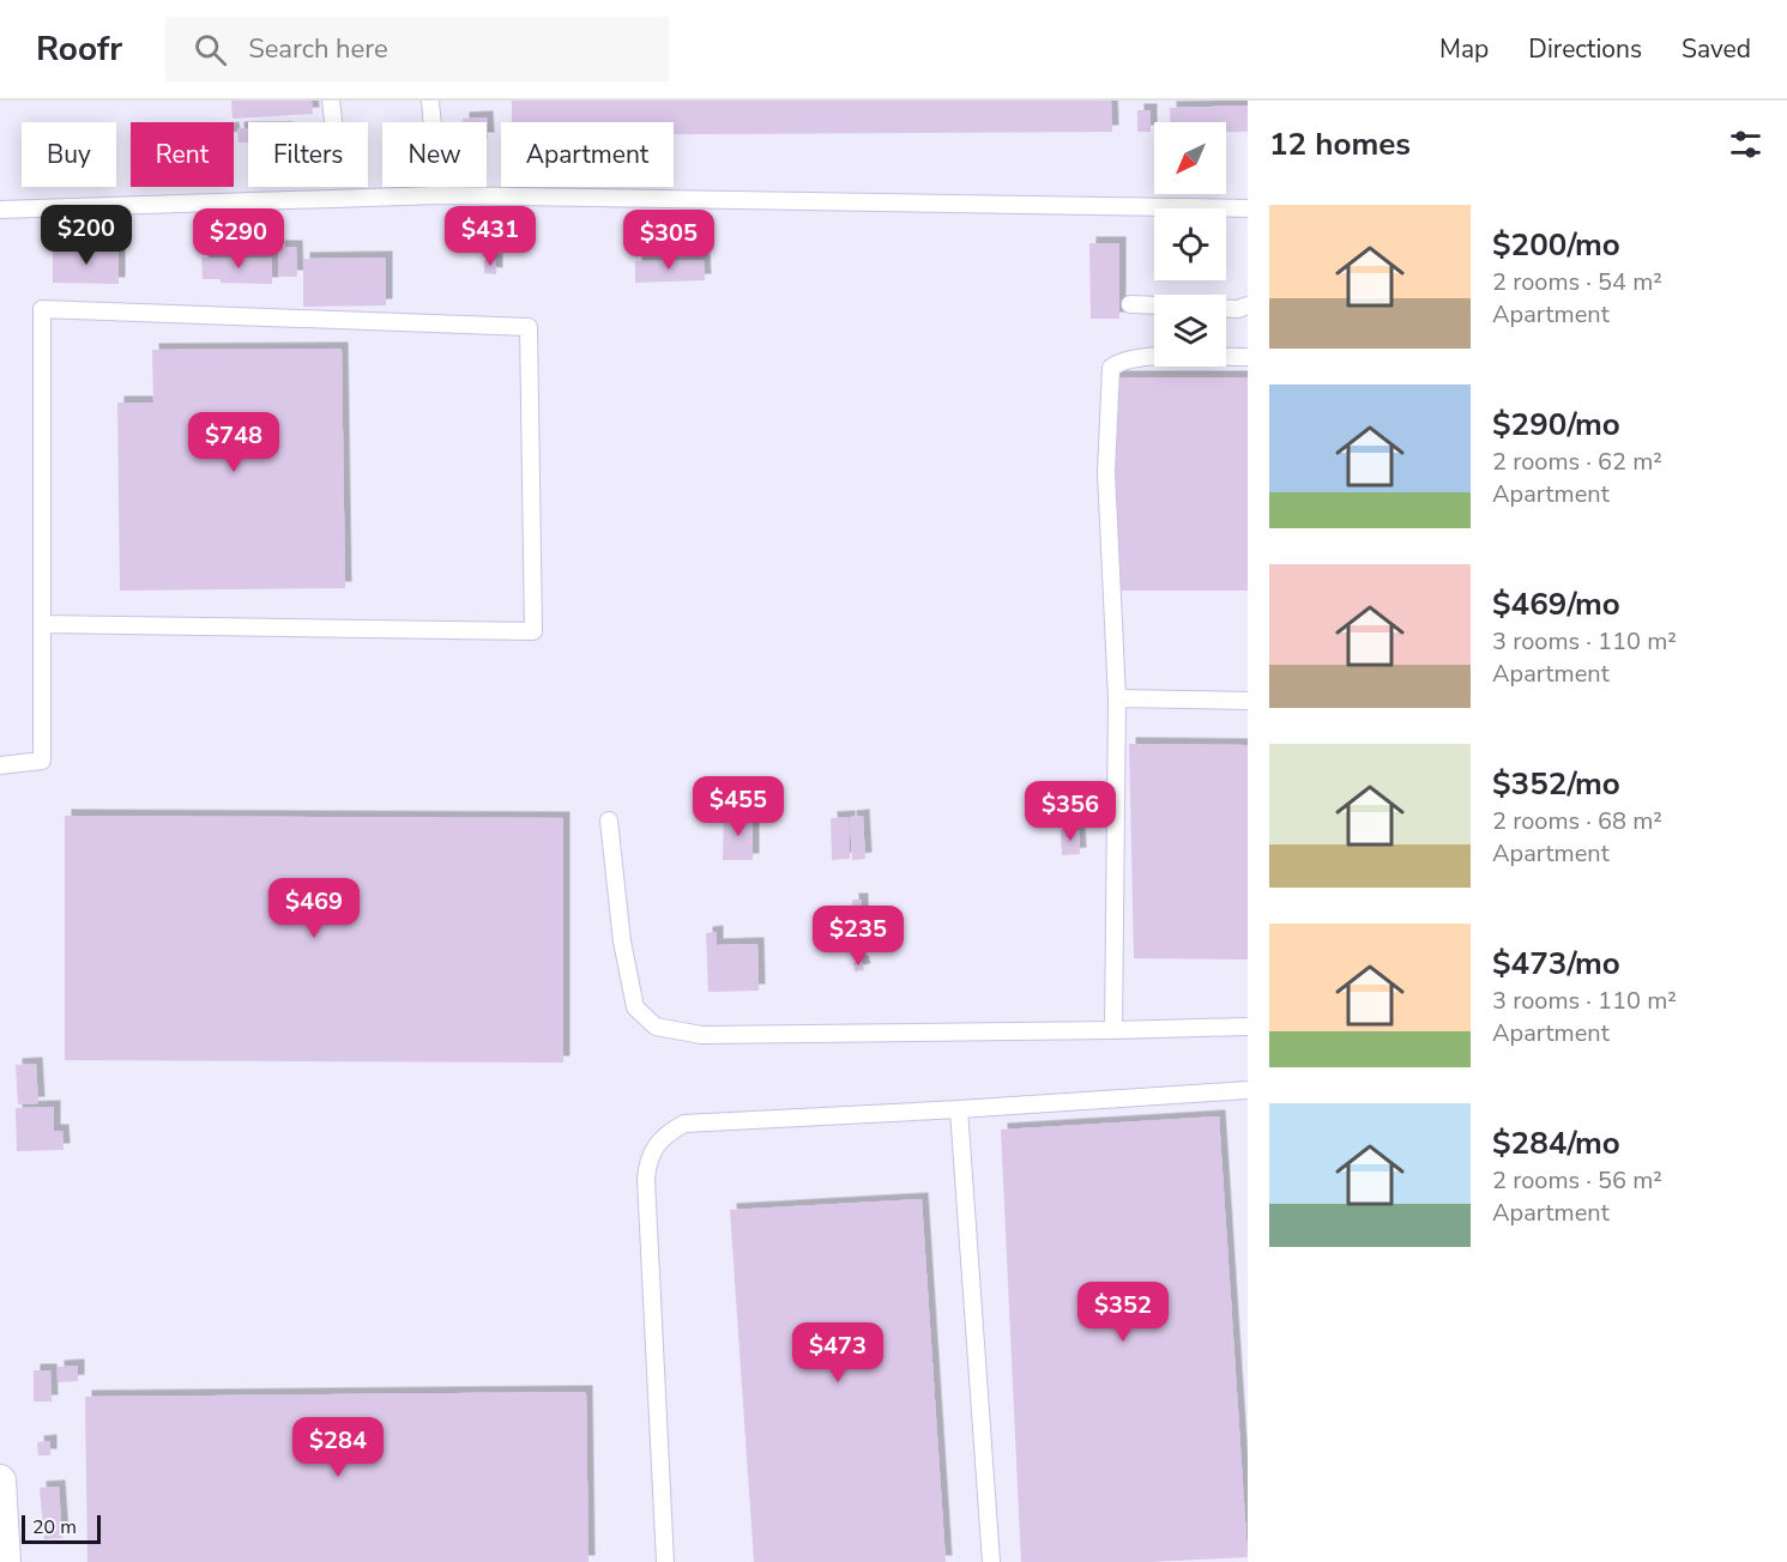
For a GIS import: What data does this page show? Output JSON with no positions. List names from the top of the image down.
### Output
{
  "scale_bar": "20 m",
  "north": "bottom left",
  "page": {
    "header": "Roofr",
    "search": "Search here",
    "nav": ["Map", "Directions", "Saved"],
    "heading": "12 homes",
    "chip": [
      "Buy",
      "Rent",
      "Filters",
      "New",
      "Apartment"
    ],
    "list": [
      {
        "name": "$200/mo",
        "note": "2 rooms · 54 m² · Apartment"
      },
      {
        "name": "$290/mo",
        "note": "2 rooms · 62 m² · Apartment"
      },
      {
        "name": "$469/mo",
        "note": "3 rooms · 110 m² · Apartment"
      },
      {
        "name": "$352/mo",
        "note": "2 rooms · 68 m² · Apartment"
      },
      {
        "name": "$473/mo",
        "note": "3 rooms · 110 m² · Apartment"
      },
      {
        "name": "$284/mo",
        "note": "2 rooms · 56 m² · Apartment"
      }
    ],
    "price": [
      "$200",
      "$431",
      "$290",
      "$305",
      "$748",
      "$455",
      "$356",
      "$469",
      "$235",
      "$352",
      "$473",
      "$284"
    ],
    "scale": "20 m"
  }
}
